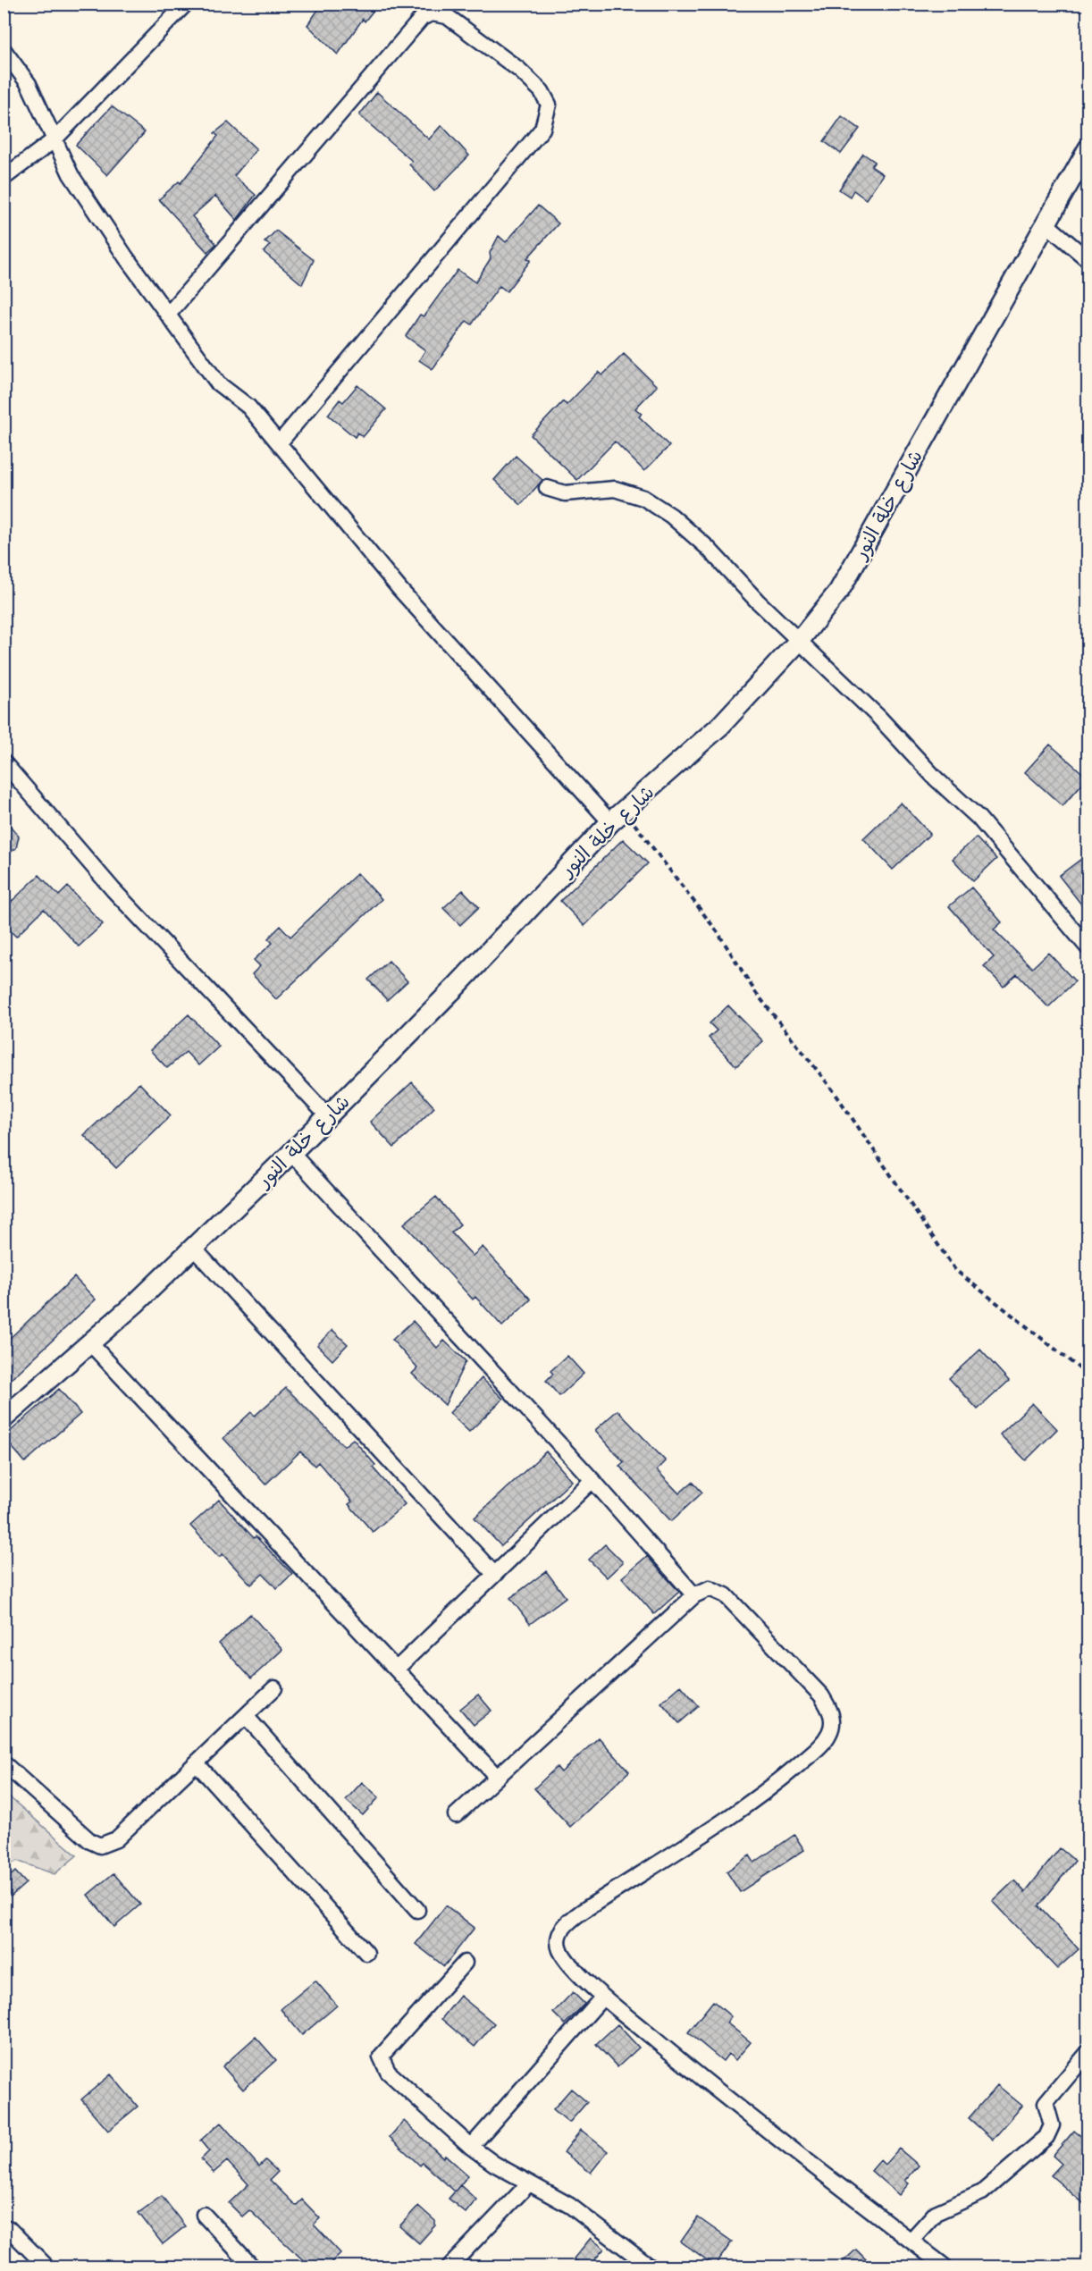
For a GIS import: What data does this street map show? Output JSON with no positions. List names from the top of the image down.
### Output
{
  "streets": {
    "street": ["شارع خلة النور"]
  }
}
